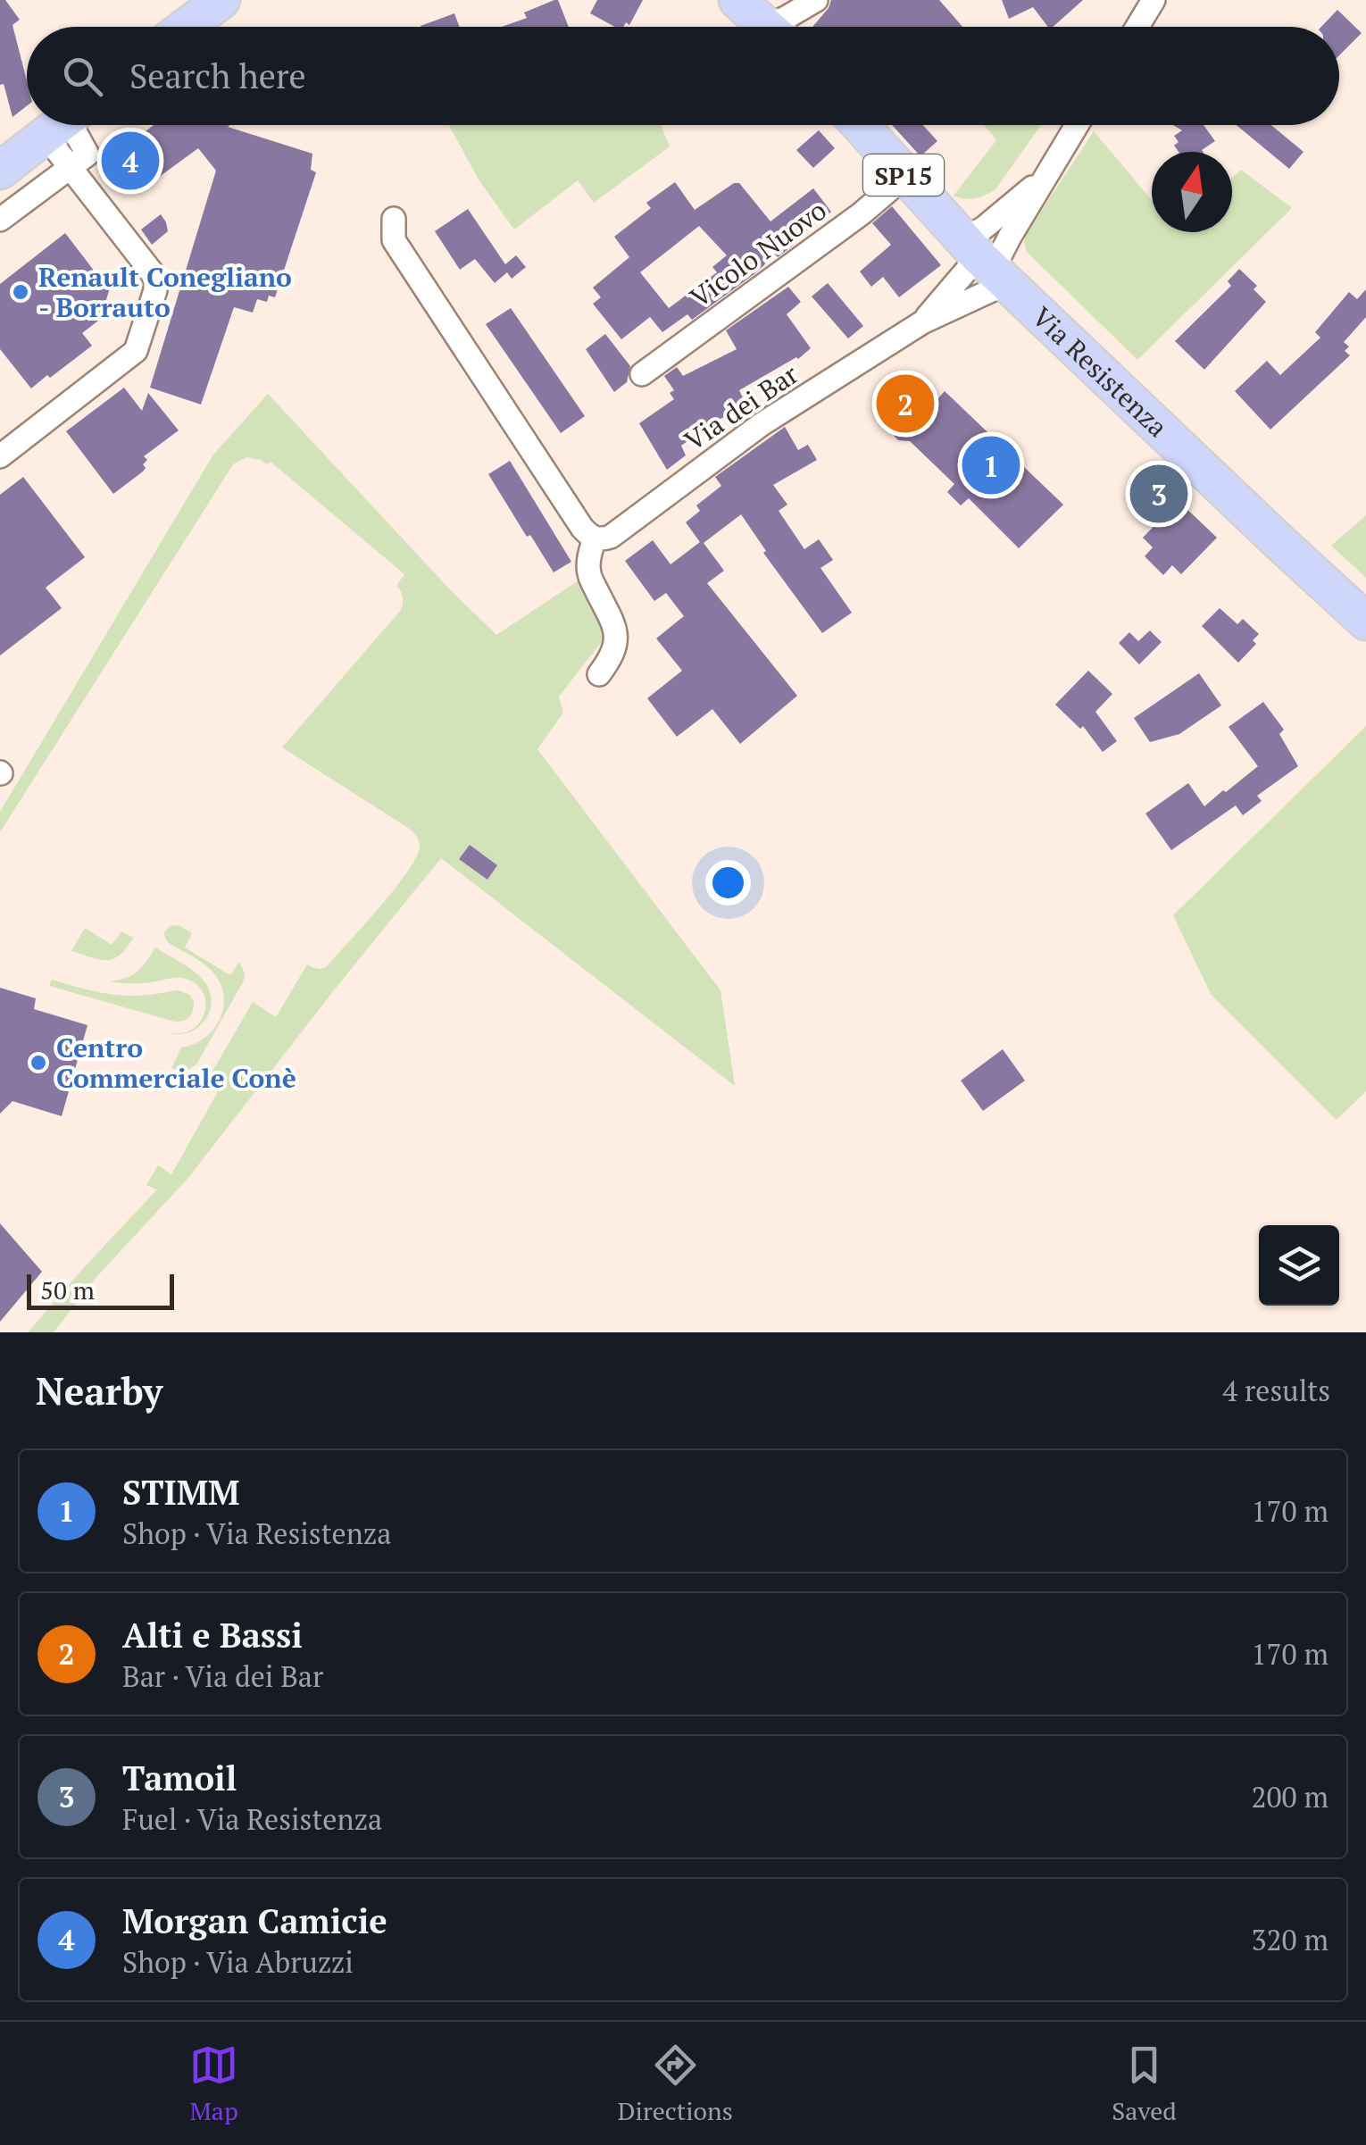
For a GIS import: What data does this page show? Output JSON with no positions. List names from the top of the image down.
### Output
{
  "streets": {
    "main road": ["SP15", "Via Resistenza"],
    "street": ["Vicolo Nuovo", "Via dei Bar"]
  },
  "crossings": [
    ["Vicolo Nuovo", "Via Resistenza"],
    ["Via Resistenza", "Via dei Bar"]
  ],
  "places": ["Renault Conegliano - Borrauto", "Centro Commerciale Conè"],
  "scale_bar": "50 m",
  "north": "top",
  "page": {
    "search": "Search here",
    "pins": [
      "4",
      "2",
      "1",
      "3"
    ],
    "scale": "50 m",
    "heading": ["Nearby", "4 results"],
    "list": [
      {
        "mark": "1",
        "name": "STIMM",
        "note": "Shop · Via Resistenza",
        "value": "170 m"
      },
      {
        "mark": "2",
        "name": "Alti e Bassi",
        "note": "Bar · Via dei Bar",
        "value": "170 m"
      },
      {
        "mark": "3",
        "name": "Tamoil",
        "note": "Fuel · Via Resistenza",
        "value": "200 m"
      },
      {
        "mark": "4",
        "name": "Morgan Camicie",
        "note": "Shop · Via Abruzzi",
        "value": "320 m"
      }
    ],
    "nav": ["Map", "Directions", "Saved"]
  }
}
